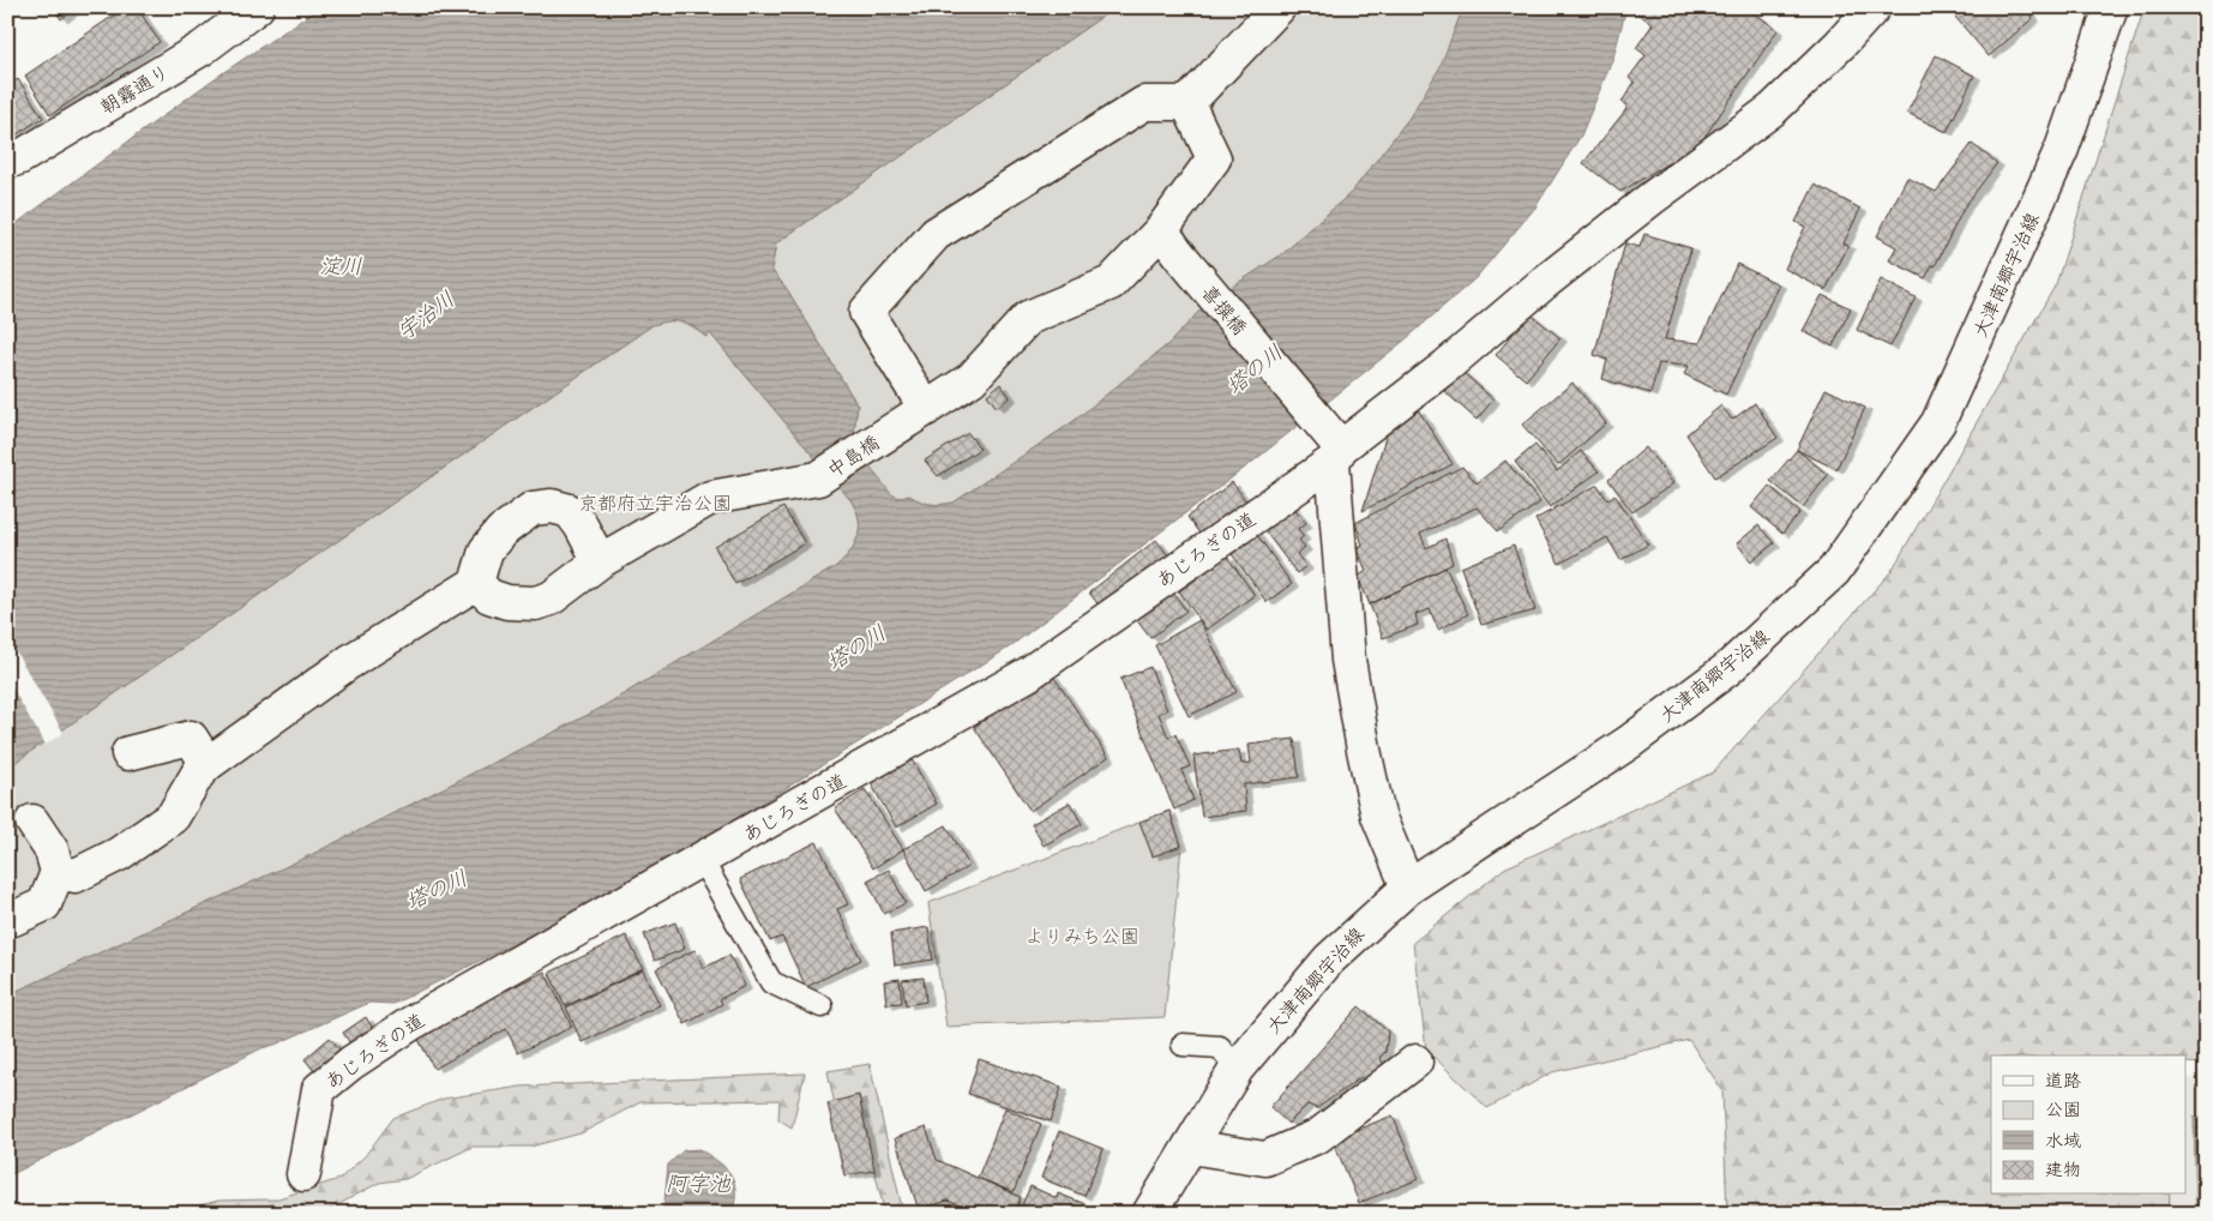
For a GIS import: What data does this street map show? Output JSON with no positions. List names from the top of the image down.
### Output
{
  "streets": {
    "street": [
      "朝霧通り",
      "大津南郷宇治線",
      "喜撰橋",
      "中島橋",
      "あじろぎの道"
    ]
  },
  "crossings": [
    ["喜撰橋", "中島橋"],
    ["喜撰橋", "あじろぎの道"]
  ],
  "water": [
    "淀川",
    "宇治川",
    "塔の川",
    "阿字池"
  ],
  "parks": ["京都府立宇治公園", "よりみち公園"],
  "legend": [
    "道路",
    "公園",
    "水域",
    "建物"
  ]
}
